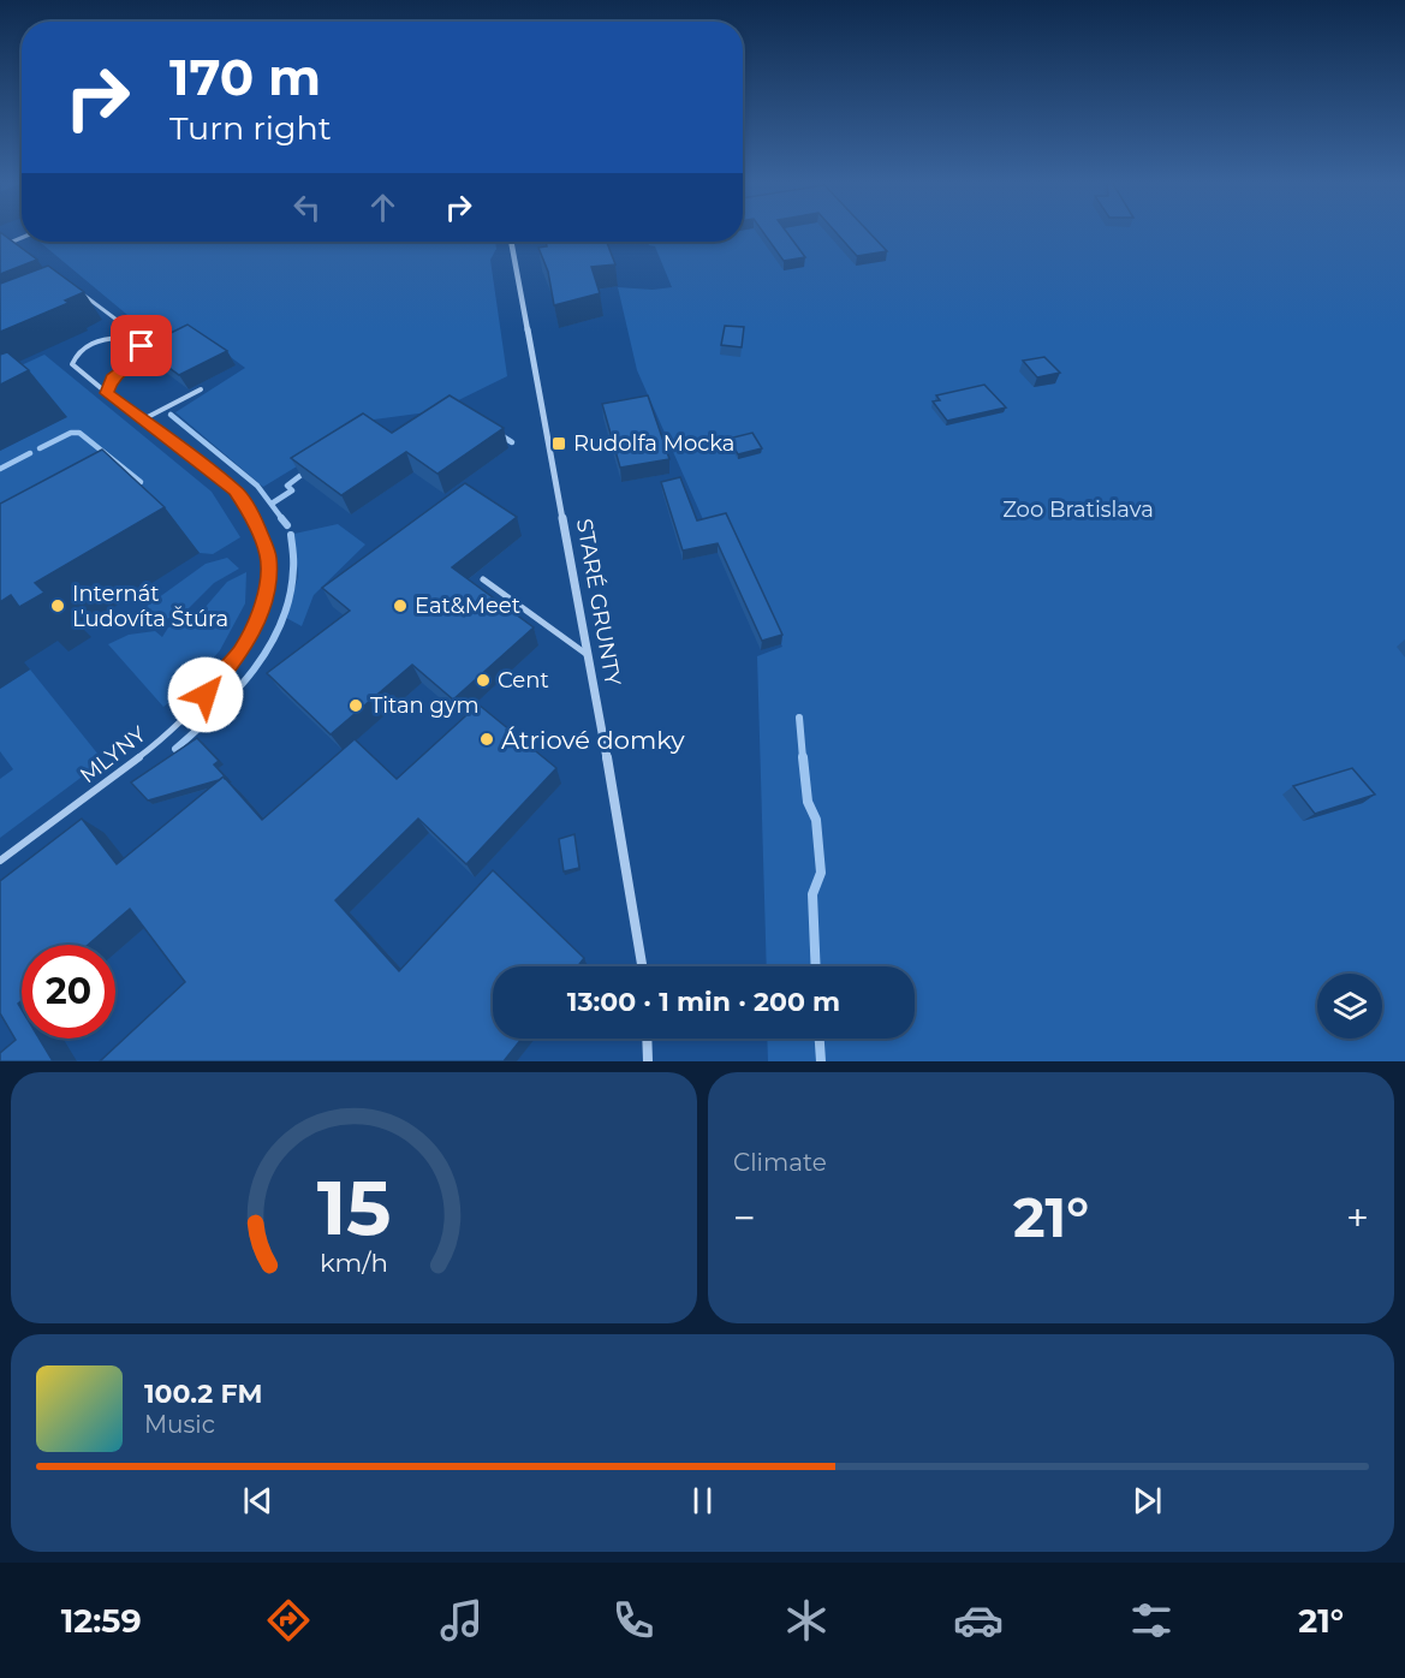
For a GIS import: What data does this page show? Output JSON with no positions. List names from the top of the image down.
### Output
{
  "streets": {
    "street": ["STARÉ GRUNTY"],
    "lane": ["MLYNY"]
  },
  "parks": ["Zoo Bratislava"],
  "places": {
    "transit": ["Rudolfa Mocka"],
    "other": [
      "Internát Ľudovíta Štúra",
      "Eat&Meet",
      "Cent",
      "Titan gym",
      "Átriové domky"
    ]
  },
  "page": {
    "turn": ["170 m", "Turn right"],
    "limit": "20",
    "trip": "13:00 · 1 min · 200 m",
    "tile": "Climate",
    "heat": ["−", "21°", "+"],
    "song": ["100.2 FM", "Music"],
    "tabs": ["12:59", "21°"],
    "gauge": ["15", "km/h"]
  }
}
